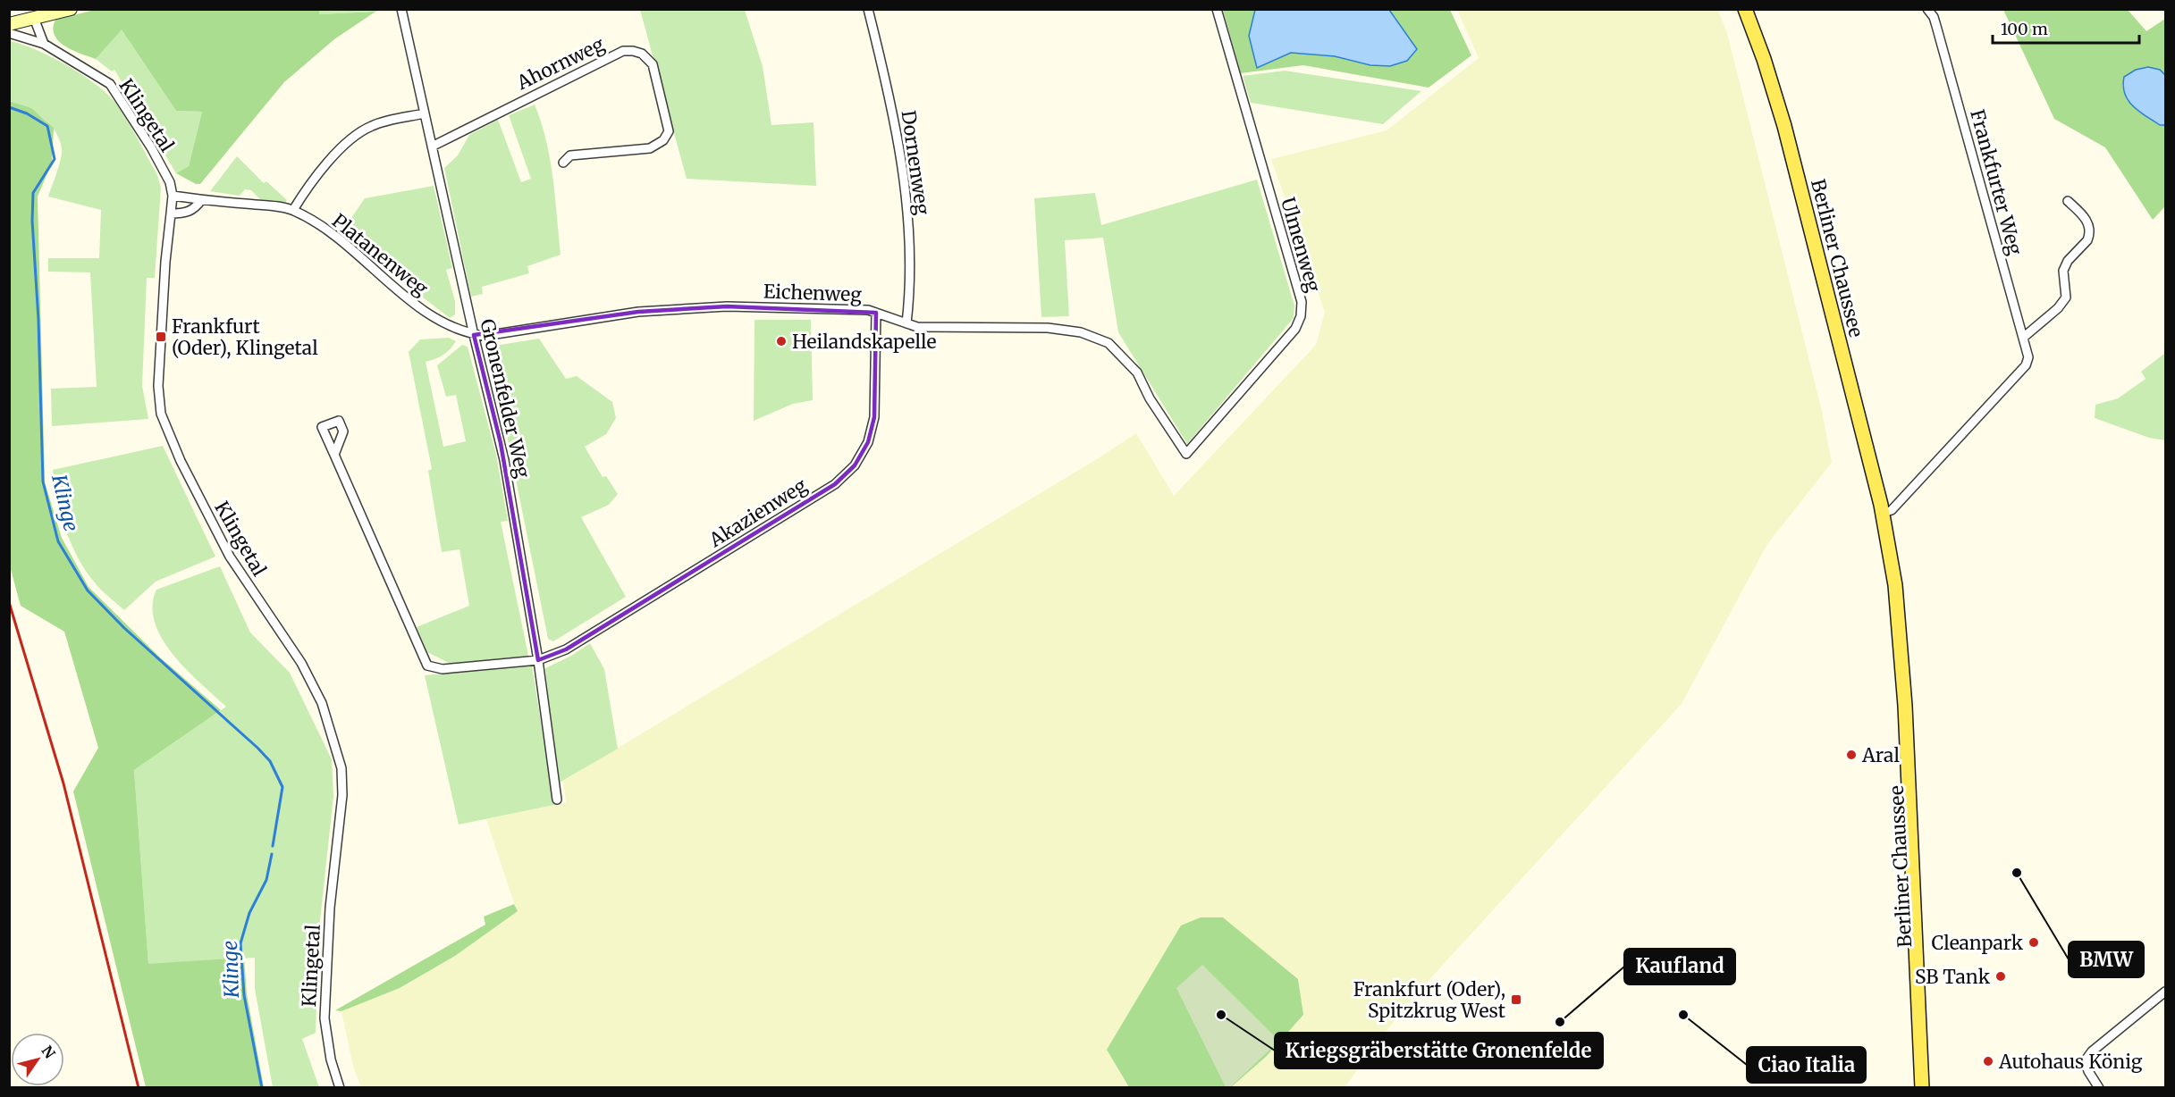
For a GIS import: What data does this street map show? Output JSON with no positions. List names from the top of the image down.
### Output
{
  "streets": {
    "main road": ["Berliner Chaussee"],
    "street": [
      "Ahornweg",
      "Klingetal",
      "Dornenweg",
      "Frankfurter Weg",
      "Ulmenweg",
      "Platanenweg",
      "Eichenweg",
      "Gronenfelder Weg",
      "Akazienweg"
    ]
  },
  "crossings": [
    ["Ahornweg", "Gronenfelder Weg"],
    ["Klingetal", "Platanenweg"],
    ["Dornenweg", "Eichenweg"],
    ["Frankfurter Weg", "Berliner Chaussee"],
    ["Ulmenweg", "Eichenweg"],
    ["Platanenweg", "Eichenweg"],
    ["Platanenweg", "Gronenfelder Weg"],
    ["Eichenweg", "Gronenfelder Weg"],
    ["Eichenweg", "Akazienweg"],
    ["Gronenfelder Weg", "Akazienweg"]
  ],
  "water": ["Klinge"],
  "places": {
    "transit": ["Frankfurt (Oder), Klingetal", "Frankfurt (Oder), Spitzkrug West"],
    "other": [
      "Heilandskapelle",
      "Aral",
      "BMW",
      "Cleanpark",
      "SB Tank",
      "Kriegsgräberstätte Gronenfelde",
      "Ciao Italia",
      "Kaufland",
      "Autohaus König"
    ]
  },
  "scale_bar": "100 m",
  "north": "top right"
}
